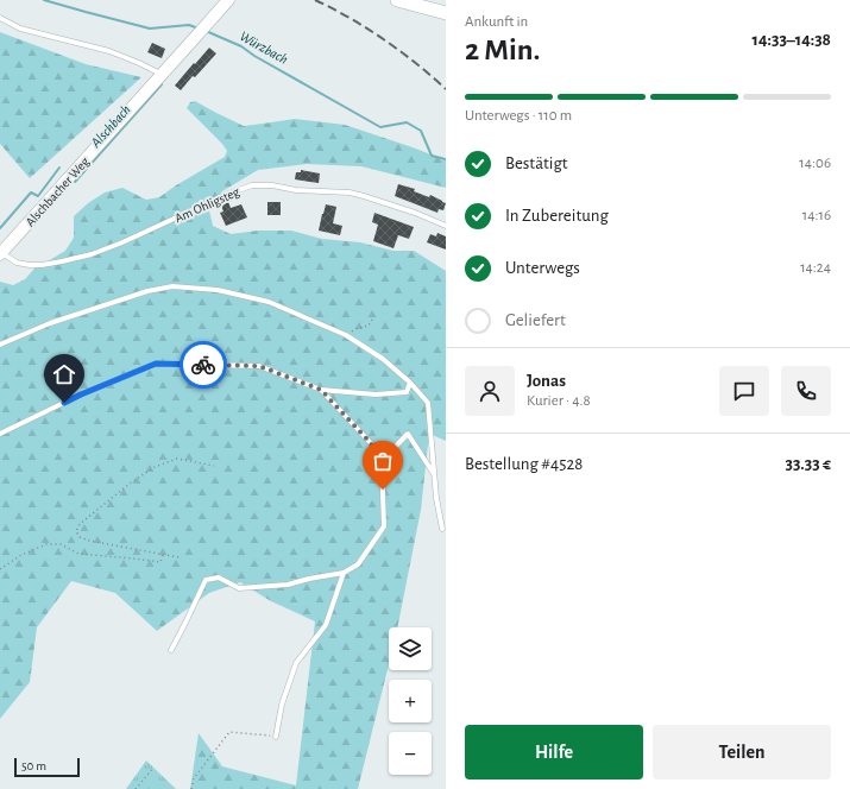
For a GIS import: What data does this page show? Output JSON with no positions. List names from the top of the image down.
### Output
{
  "streets": {
    "street": ["Alschbacher Weg"],
    "lane": ["Am Ohligsteg"]
  },
  "crossings": [
    ["Alschbacher Weg", "Am Ohligsteg"]
  ],
  "water": ["Würzbach", "Alschbach"],
  "scale_bar": "50 m",
  "page": {
    "heading": ["2 Min.", "Ankunft in", "14:33–14:38"],
    "panel": [
      "Jonas",
      "Kurier · 4.8",
      "Bestellung #4528",
      "33.33 €"
    ],
    "bar": "Unterwegs · 110 m",
    "list": [
      ["Bestätigt", "14:06"],
      ["In Zubereitung", "14:16"],
      ["Unterwegs", "14:24"],
      "Geliefert"
    ],
    "map_buttons": ["+", "−"],
    "buttons": ["Hilfe", "Teilen"],
    "scale": "50 m"
  }
}
